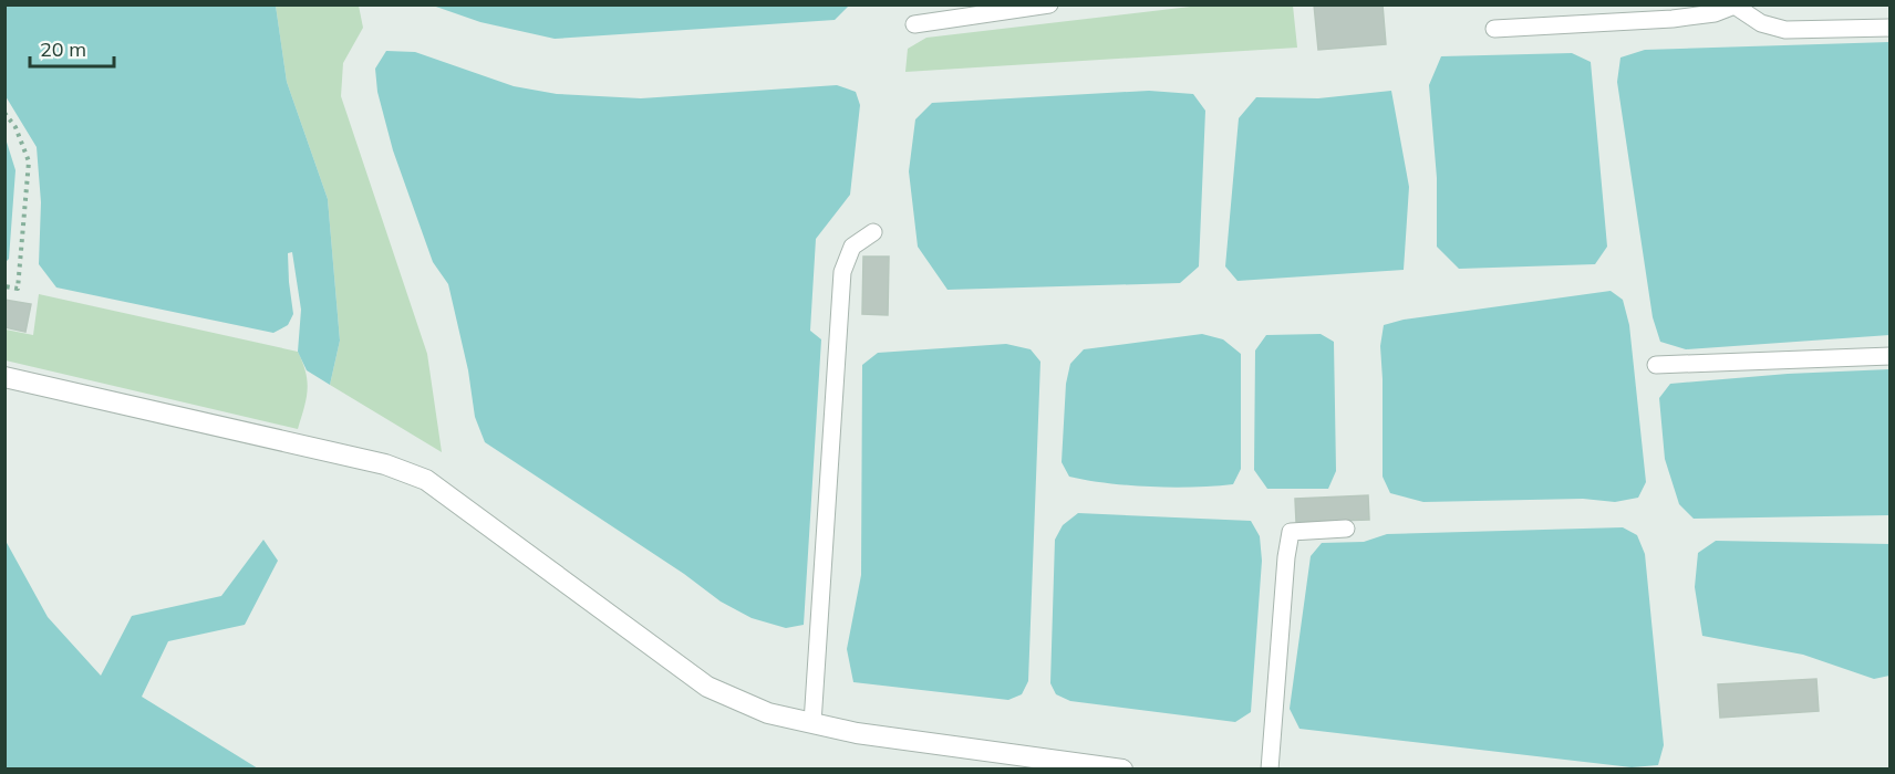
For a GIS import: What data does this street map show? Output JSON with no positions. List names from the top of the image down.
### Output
{
  "scale_bar": "20 m"
}
